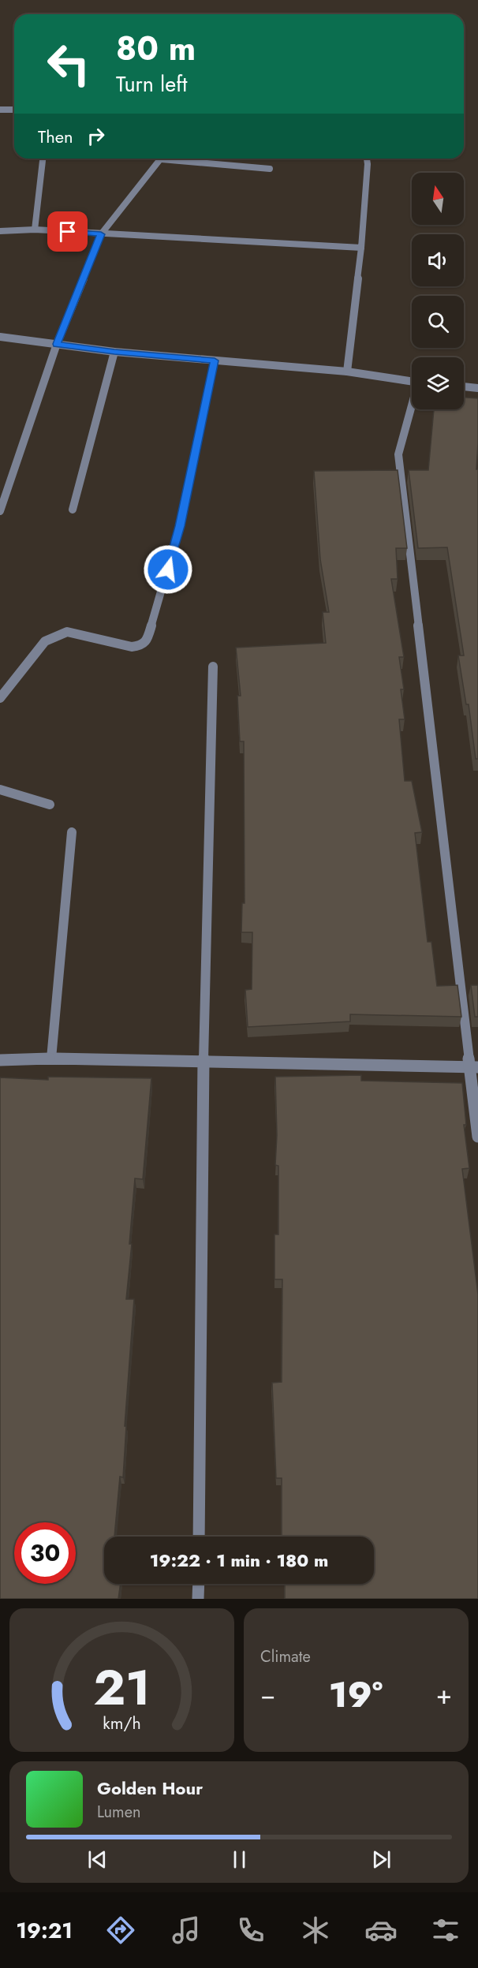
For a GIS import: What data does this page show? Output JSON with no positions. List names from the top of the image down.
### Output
{
  "north": "top",
  "page": {
    "turn": ["80 m", "Turn left"],
    "then": "Then",
    "limit": "30",
    "trip": "19:22 · 1 min · 180 m",
    "tile": "Climate",
    "heat": ["−", "19°", "+"],
    "song": ["Golden Hour", "Lumen"],
    "tabs": "19:21",
    "gauge": ["21", "km/h"]
  }
}
